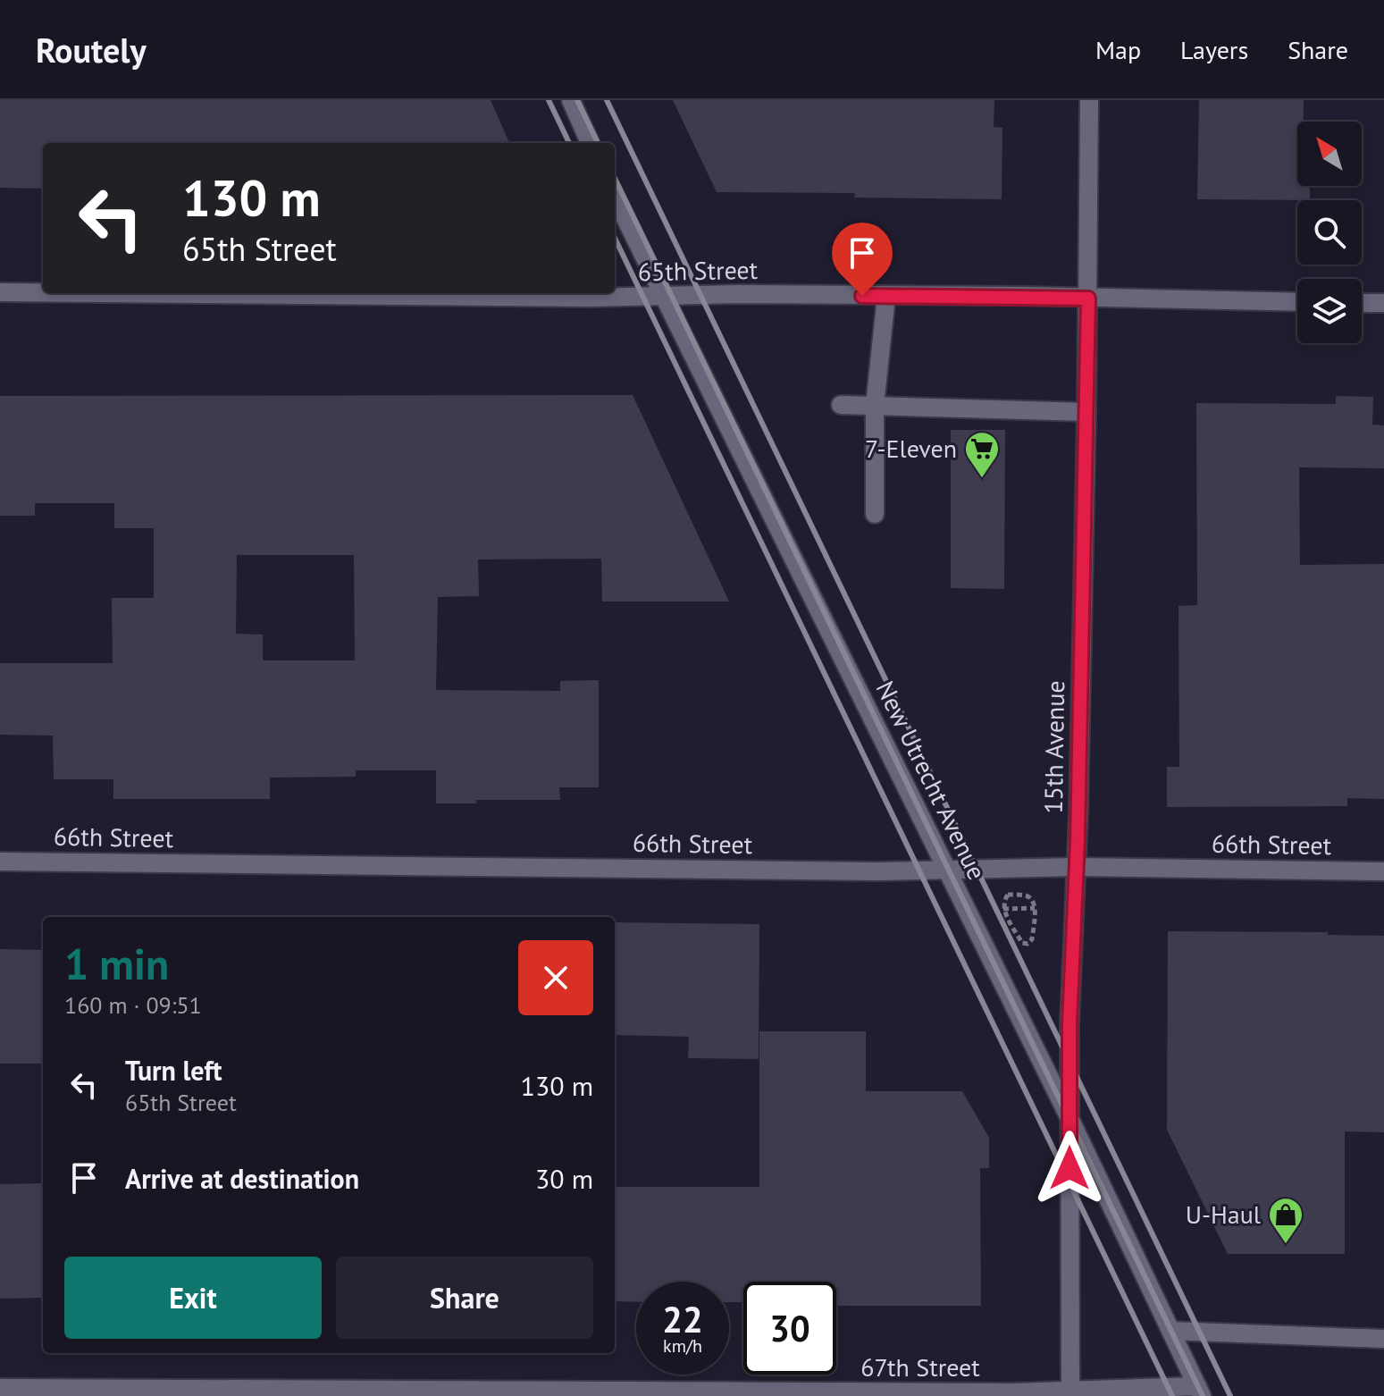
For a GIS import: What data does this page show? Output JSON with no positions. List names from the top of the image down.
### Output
{
  "streets": {
    "street": [
      "65th Street",
      "15th Avenue",
      "New Utrecht Avenue",
      "66th Street",
      "67th Street"
    ]
  },
  "crossings": [
    ["65th Street", "15th Avenue"],
    ["65th Street", "New Utrecht Avenue"],
    ["15th Avenue", "New Utrecht Avenue"],
    ["15th Avenue", "66th Street"],
    ["15th Avenue", "67th Street"],
    ["New Utrecht Avenue", "66th Street"],
    ["New Utrecht Avenue", "67th Street"]
  ],
  "places": {
    "supermarket": ["7-Eleven"],
    "shop": ["U-Haul"]
  },
  "north": "top left",
  "page": {
    "header": "Routely",
    "nav": ["Map", "Layers", "Share"],
    "turn": ["130 m", "65th Street"],
    "heading": ["1 min", "160 m · 09:51"],
    "list": [
      {
        "name": "Turn left",
        "note": "65th Street",
        "value": "130 m"
      },
      {
        "name": "Arrive at destination",
        "value": "30 m"
      }
    ],
    "buttons": ["Exit", "Share"],
    "speed": "22 km/h",
    "limit": "30"
  }
}
